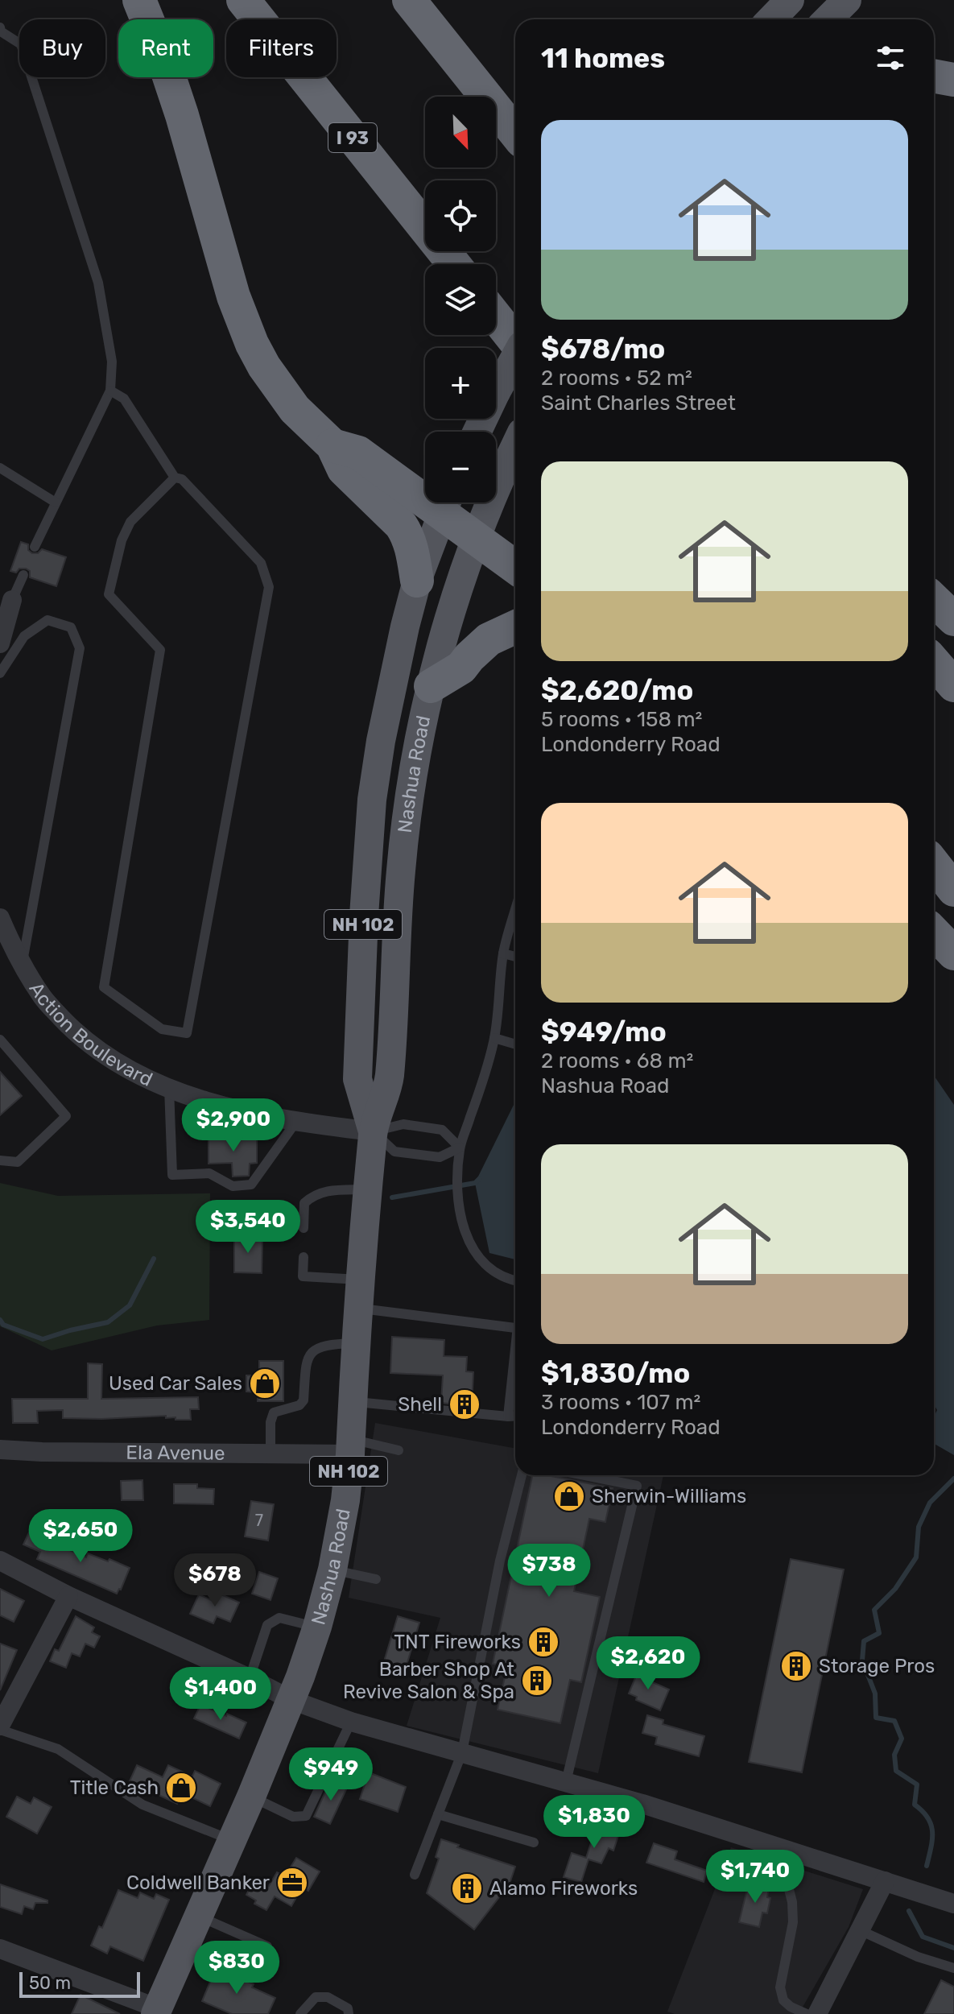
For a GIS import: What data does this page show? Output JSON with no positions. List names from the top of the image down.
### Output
{
  "streets": {
    "highway": ["I 93"],
    "main road": ["Nashua Road", "NH 102"],
    "street": ["Action Boulevard", "Ela Avenue"]
  },
  "crossings": [
    ["Nashua Road", "NH 102"],
    ["Nashua Road", "Action Boulevard"],
    ["Nashua Road", "Ela Avenue"]
  ],
  "places": {
    "shop": ["Used Car Sales", "Sherwin-Williams", "Title Cash"],
    "building": [
      "Shell",
      "TNT Fireworks",
      "Storage Pros",
      "Barber Shop At Revive Salon & Spa",
      "Alamo Fireworks"
    ],
    "office": ["Coldwell Banker"]
  },
  "house_numbers": ["7"],
  "scale_bar": "50 m",
  "north": "bottom right",
  "page": {
    "chip": ["Buy", "Rent", "Filters"],
    "heading": "11 homes",
    "map_buttons": ["+", "−"],
    "list": [
      {
        "name": "$678/mo",
        "note": "2 rooms · 52 m² · Saint Charles Street"
      },
      {
        "name": "$2,620/mo",
        "note": "5 rooms · 158 m² · Londonderry Road"
      },
      {
        "name": "$949/mo",
        "note": "2 rooms · 68 m² · Nashua Road"
      },
      {
        "name": "$1,830/mo",
        "note": "3 rooms · 107 m² · Londonderry Road"
      }
    ],
    "price": [
      "$2,900",
      "$3,540",
      "$2,650",
      "$738",
      "$678",
      "$2,620",
      "$1,400",
      "$949",
      "$1,830",
      "$1,740",
      "$830"
    ],
    "scale": "50 m"
  }
}
